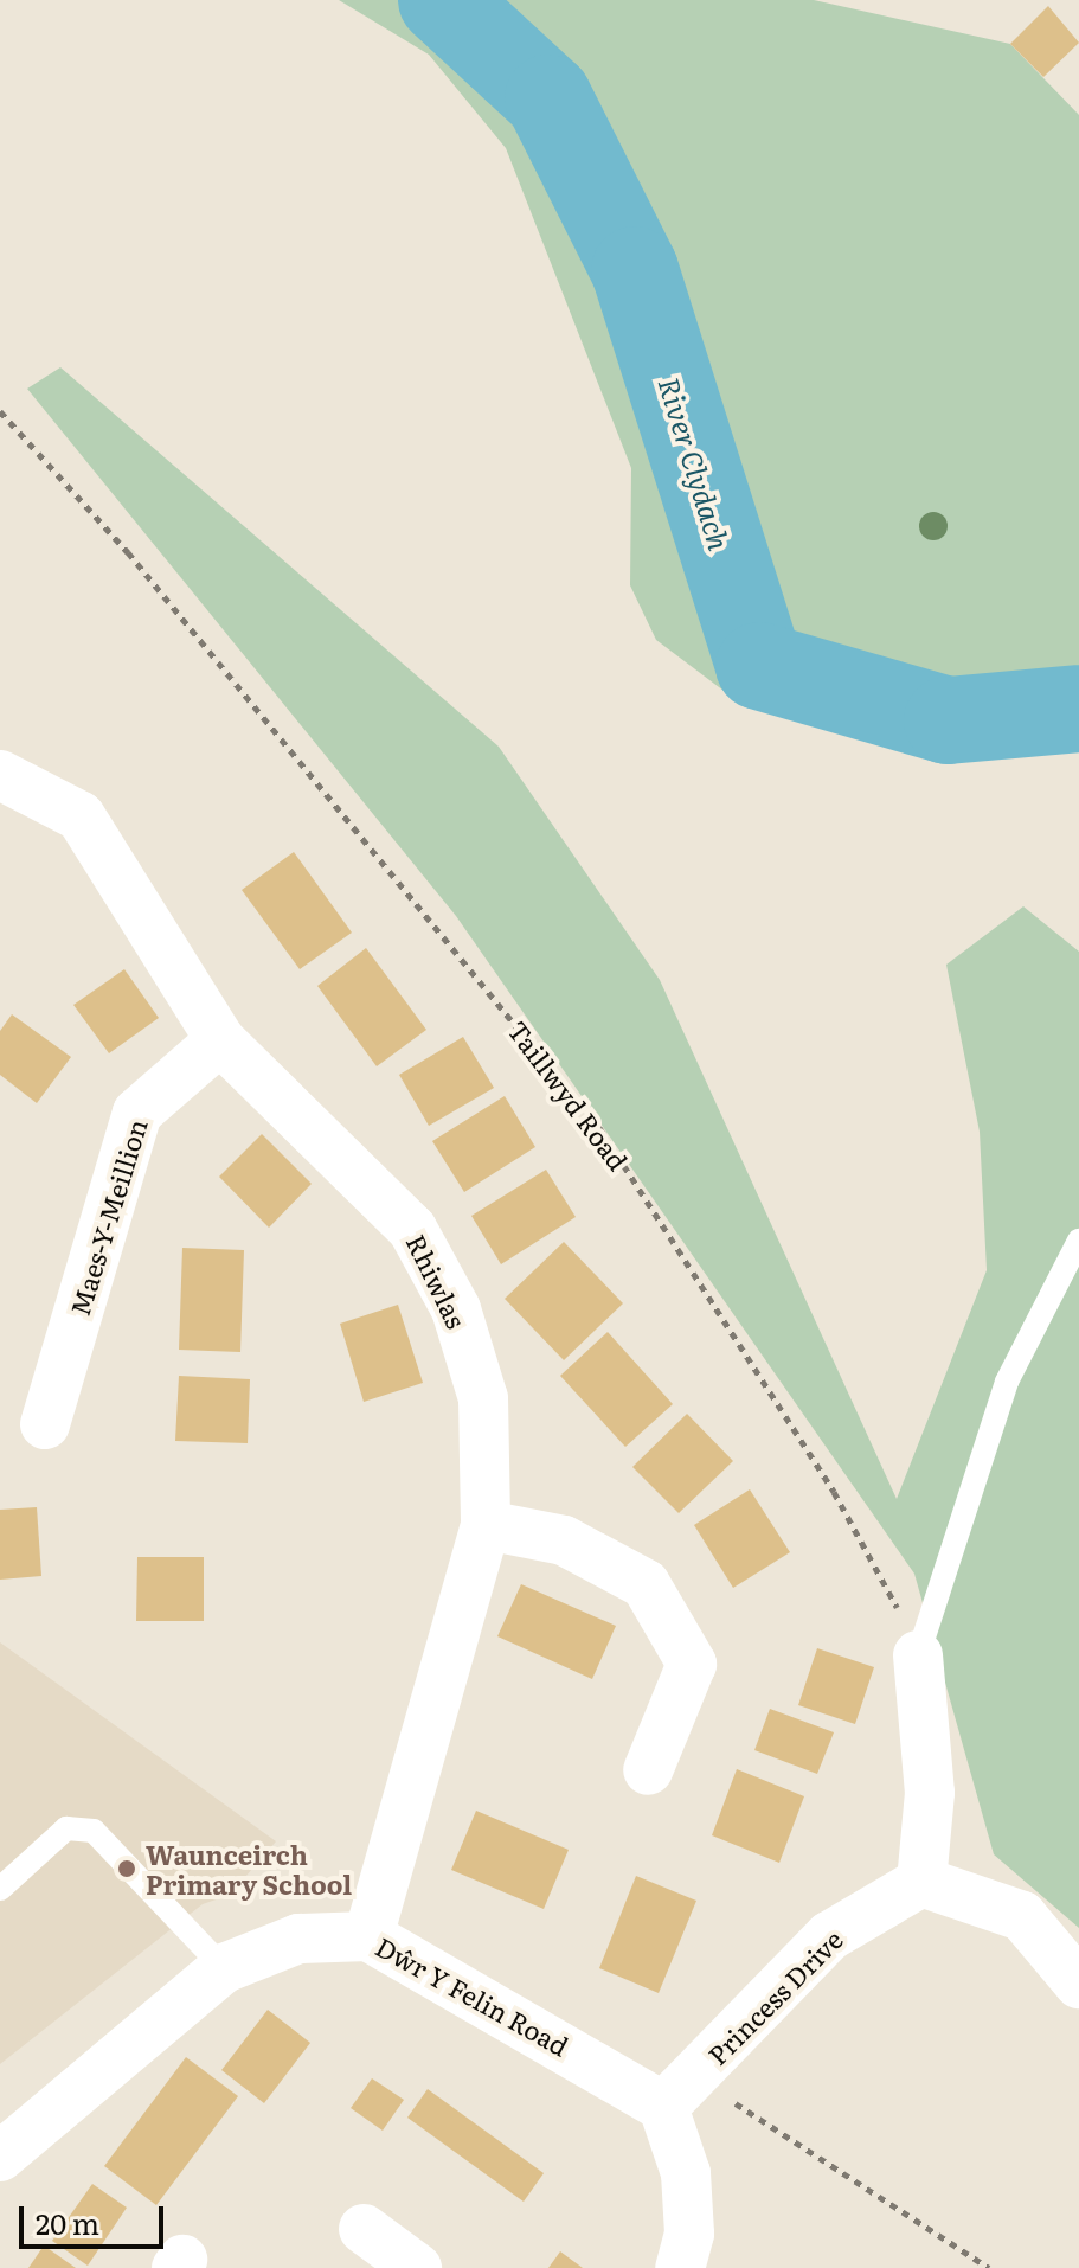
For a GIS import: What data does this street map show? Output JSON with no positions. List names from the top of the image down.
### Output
{
  "streets": {
    "street": [
      "Maes-Y-Meillion",
      "Rhiwlas",
      "Dŵr Y Felin Road",
      "Princess Drive"
    ],
    "path": ["Taillwyd Road"]
  },
  "crossings": [
    ["Maes-Y-Meillion", "Rhiwlas"],
    ["Rhiwlas", "Dŵr Y Felin Road"],
    ["Dŵr Y Felin Road", "Princess Drive"]
  ],
  "water": ["River Clydach"],
  "places": ["Waunceirch Primary School"],
  "scale_bar": "20 m"
}
